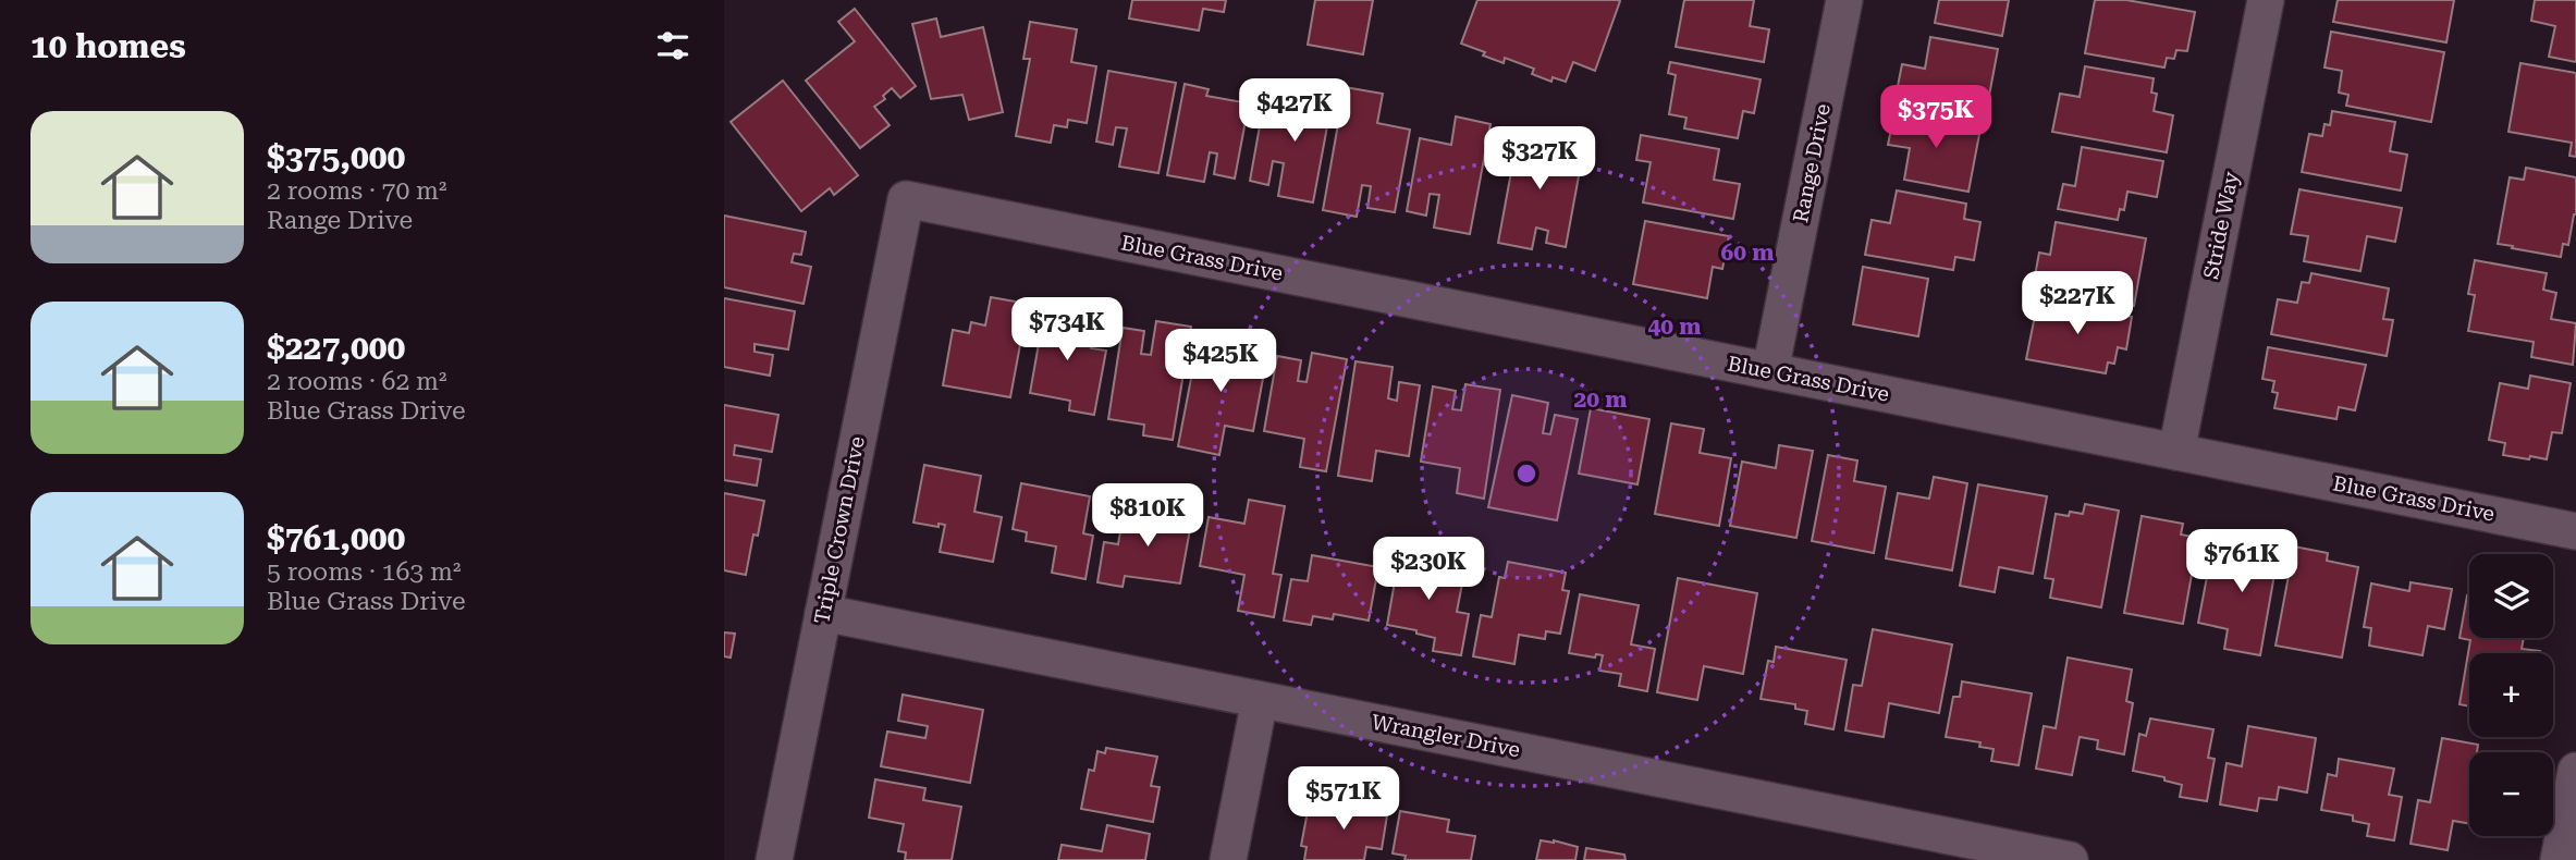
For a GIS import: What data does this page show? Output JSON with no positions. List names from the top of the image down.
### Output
{
  "streets": {
    "street": [
      "Range Drive",
      "Stride Way",
      "Blue Grass Drive",
      "Triple Crown Drive",
      "Wrangler Drive"
    ]
  },
  "crossings": [
    ["Range Drive", "Blue Grass Drive"],
    ["Stride Way", "Blue Grass Drive"],
    ["Blue Grass Drive", "Triple Crown Drive"],
    ["Triple Crown Drive", "Wrangler Drive"]
  ],
  "page": {
    "heading": "10 homes",
    "price": [
      "$427K",
      "$375K",
      "$327K",
      "$227K",
      "$734K",
      "$425K",
      "$810K",
      "$761K",
      "$230K",
      "$571K"
    ],
    "list": [
      {
        "name": "$375,000",
        "note": "2 rooms · 70 m² · Range Drive"
      },
      {
        "name": "$227,000",
        "note": "2 rooms · 62 m² · Blue Grass Drive"
      },
      {
        "name": "$761,000",
        "note": "5 rooms · 163 m² · Blue Grass Drive"
      }
    ],
    "map_buttons": ["+", "−"]
  },
  "rings": ["60 m", "40 m", "20 m"]
}
